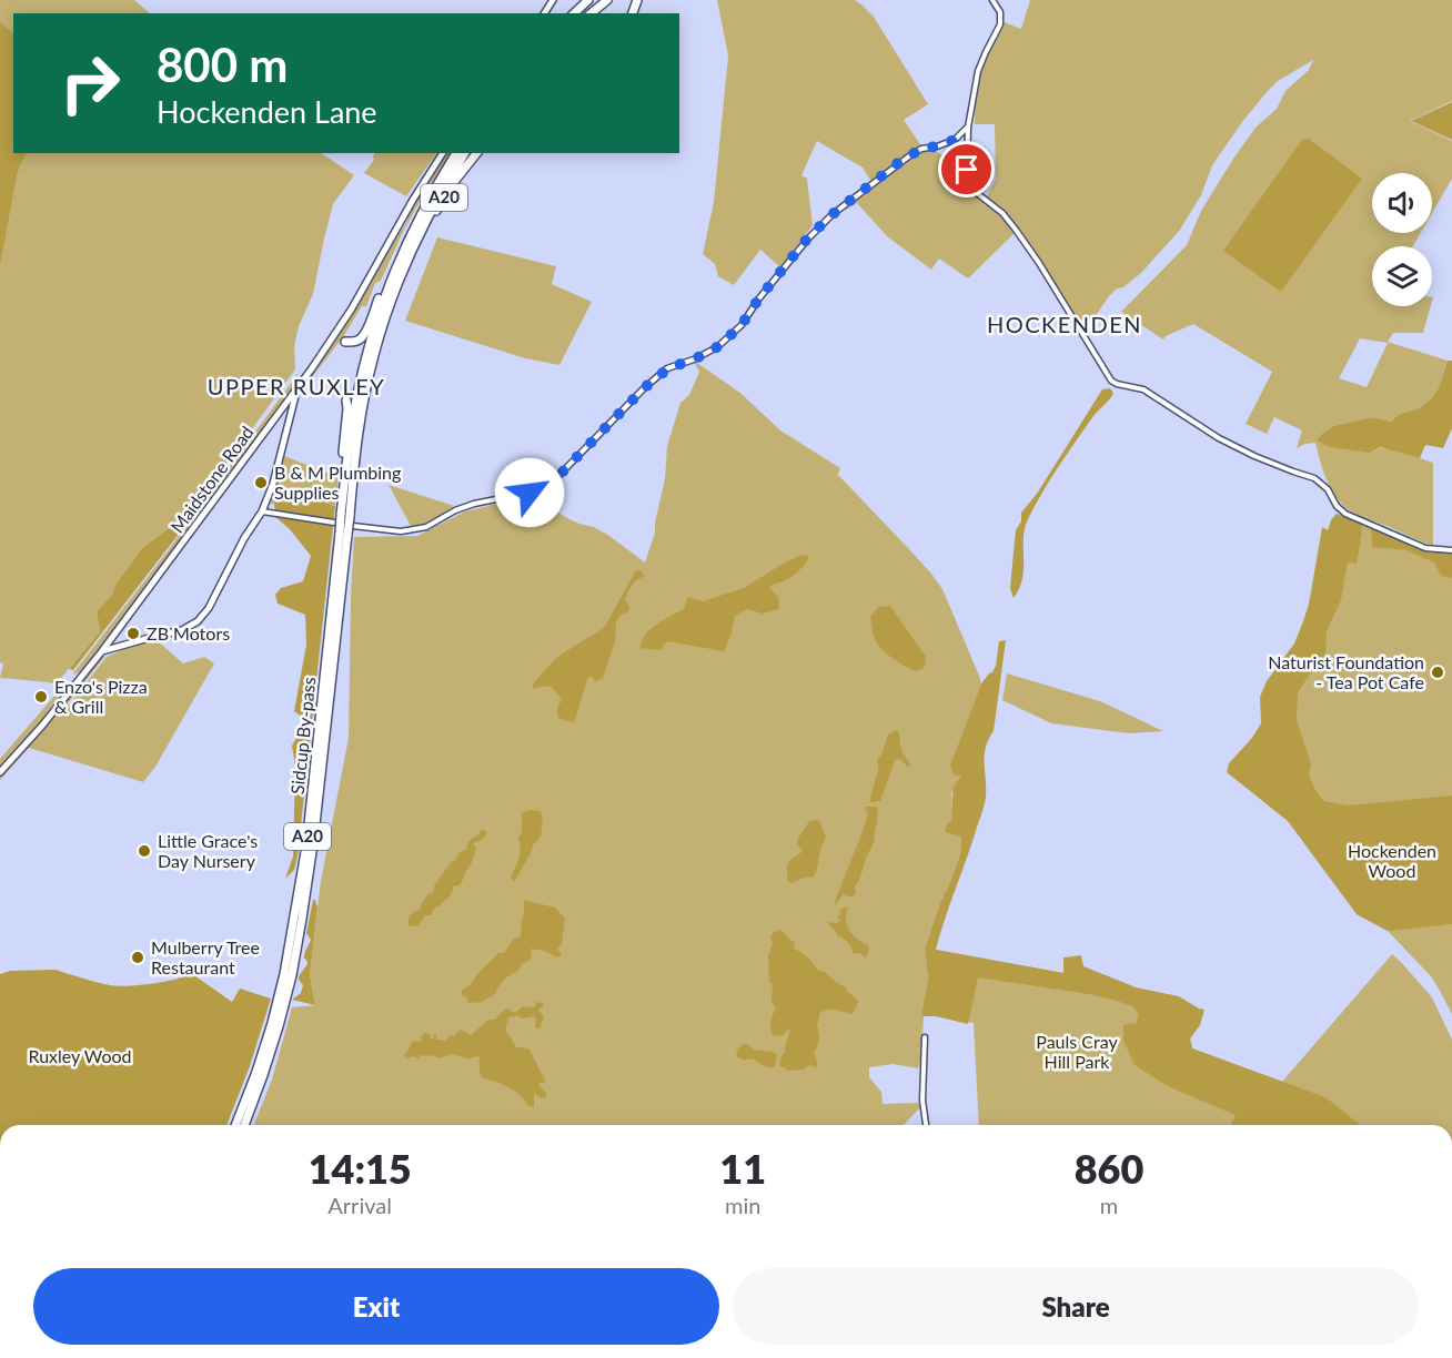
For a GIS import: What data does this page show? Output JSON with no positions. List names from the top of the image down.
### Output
{
  "streets": {
    "highway": ["A20", "Sidcup By-pass"],
    "main road": ["Maidstone Road"]
  },
  "crossings": [
    ["A20", "Sidcup By-pass"]
  ],
  "districts": ["HOCKENDEN", "UPPER RUXLEY"],
  "parks": ["Hockenden Wood", "Pauls Cray Hill Park", "Ruxley Wood"],
  "places": [
    "B & M Plumbing Supplies",
    "ZB Motors",
    "Naturist Foundation - Tea Pot Cafe",
    "Enzo's Pizza & Grill",
    "Little Grace's Day Nursery",
    "Mulberry Tree Restaurant"
  ],
  "page": {
    "turn": ["800 m", "Hockenden Lane"],
    "eta": [
      "14:15",
      "Arrival",
      "11",
      "min",
      "860",
      "m"
    ],
    "buttons": ["Exit", "Share"]
  }
}
